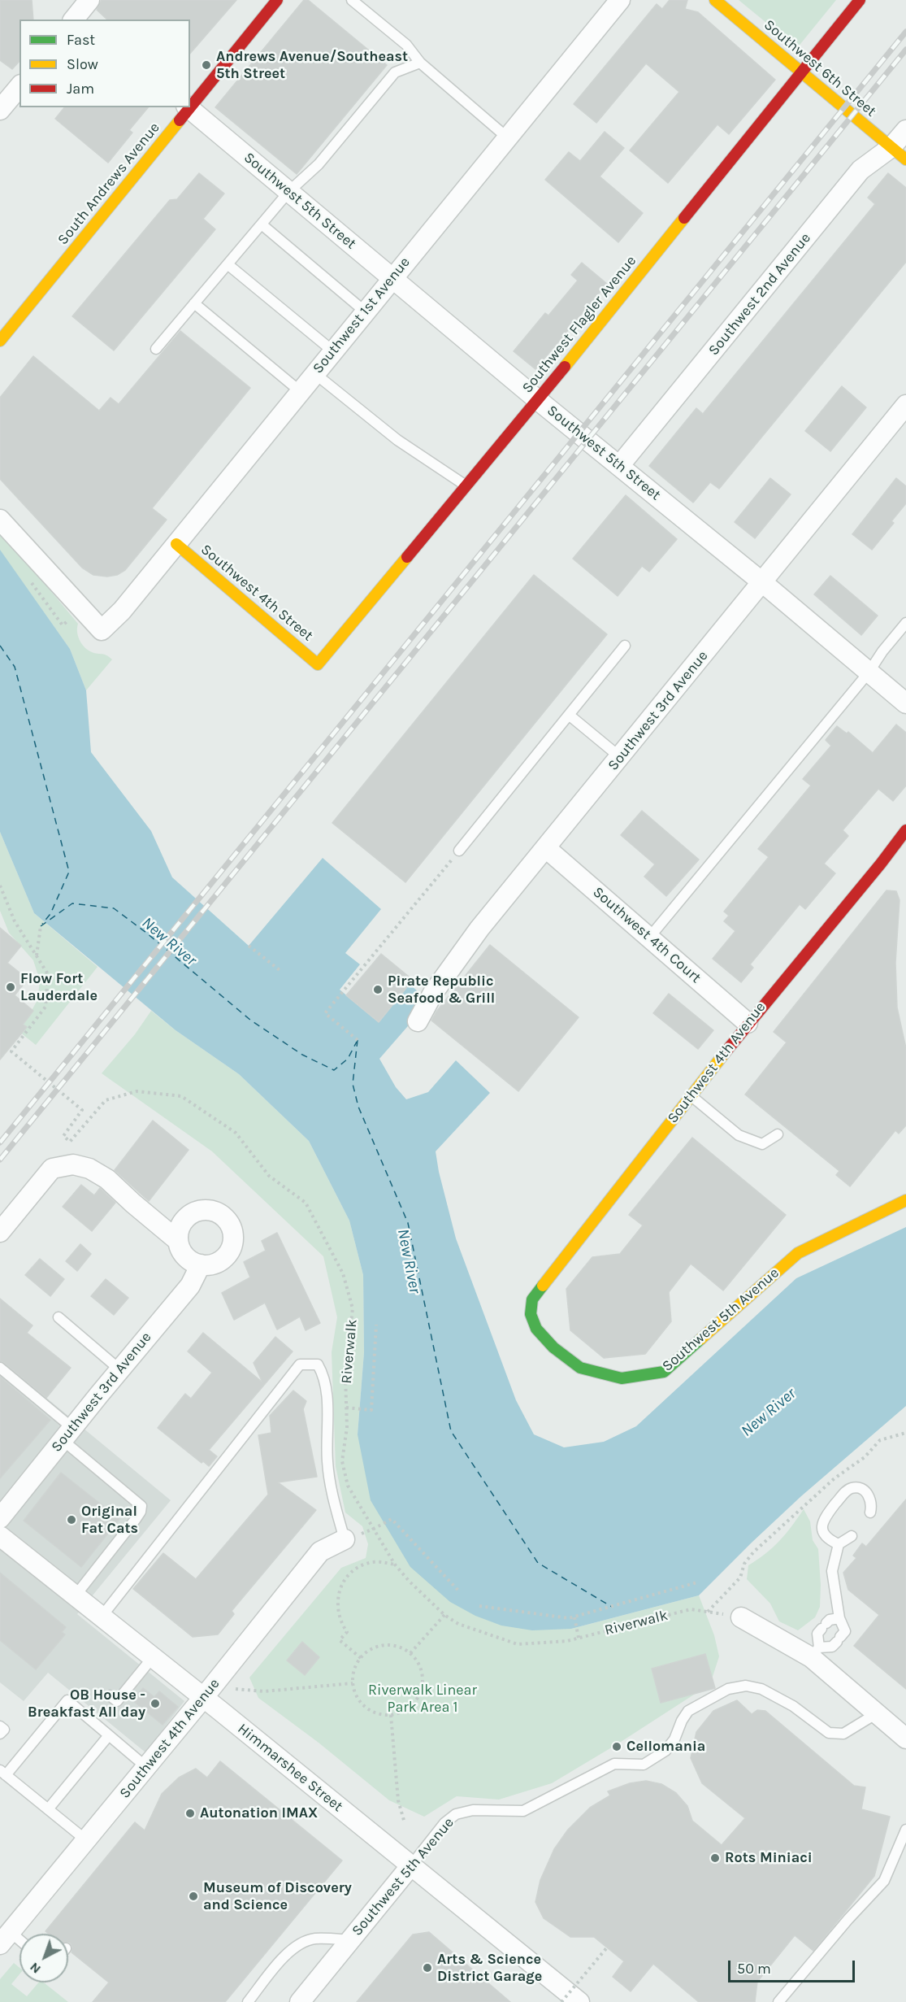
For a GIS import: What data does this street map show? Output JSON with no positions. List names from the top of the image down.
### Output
{
  "streets": {
    "street": [
      "Southwest 6th Street",
      "South Andrews Avenue",
      "Southwest 5th Street",
      "Southwest 2nd Avenue",
      "Southwest 1st Avenue",
      "Southwest Flagler Avenue",
      "Southwest 4th Street",
      "Southwest 3rd Avenue",
      "Southwest 4th Court",
      "Southwest 4th Avenue",
      "Southwest 5th Avenue",
      "Himmarshee Street"
    ],
    "path": ["Riverwalk"]
  },
  "crossings": [
    ["Southwest 6th Street", "Southwest 2nd Avenue"],
    ["Southwest 6th Street", "Southwest Flagler Avenue"],
    ["South Andrews Avenue", "Southwest 5th Street"],
    ["Southwest 5th Street", "Southwest 2nd Avenue"],
    ["Southwest 5th Street", "Southwest 1st Avenue"],
    ["Southwest 5th Street", "Southwest Flagler Avenue"],
    ["Southwest 5th Street", "Southwest 3rd Avenue"],
    ["Southwest 1st Avenue", "Southwest 4th Street"],
    ["Southwest Flagler Avenue", "Southwest 4th Street"],
    ["Southwest 3rd Avenue", "Southwest 4th Court"],
    ["Southwest 4th Court", "Southwest 4th Avenue"],
    ["Southwest 4th Avenue", "Southwest 5th Avenue"],
    ["Southwest 4th Avenue", "Himmarshee Street"],
    ["Southwest 5th Avenue", "Himmarshee Street"]
  ],
  "water": ["New River"],
  "parks": ["Riverwalk Linear Park Area 1"],
  "places": [
    "Andrews Avenue/Southeast 5th Street",
    "Flow Fort Lauderdale",
    "Pirate Republic Seafood & Grill",
    "Original Fat Cats",
    "OB House - Breakfast All day",
    "Cellomania",
    "Autonation IMAX",
    "Rots Miniaci",
    "Museum of Discovery and Science",
    "Arts & Science District Garage"
  ],
  "legend": ["Fast", "Slow", "Jam"],
  "scale_bar": "50 m",
  "north": "bottom left"
}
